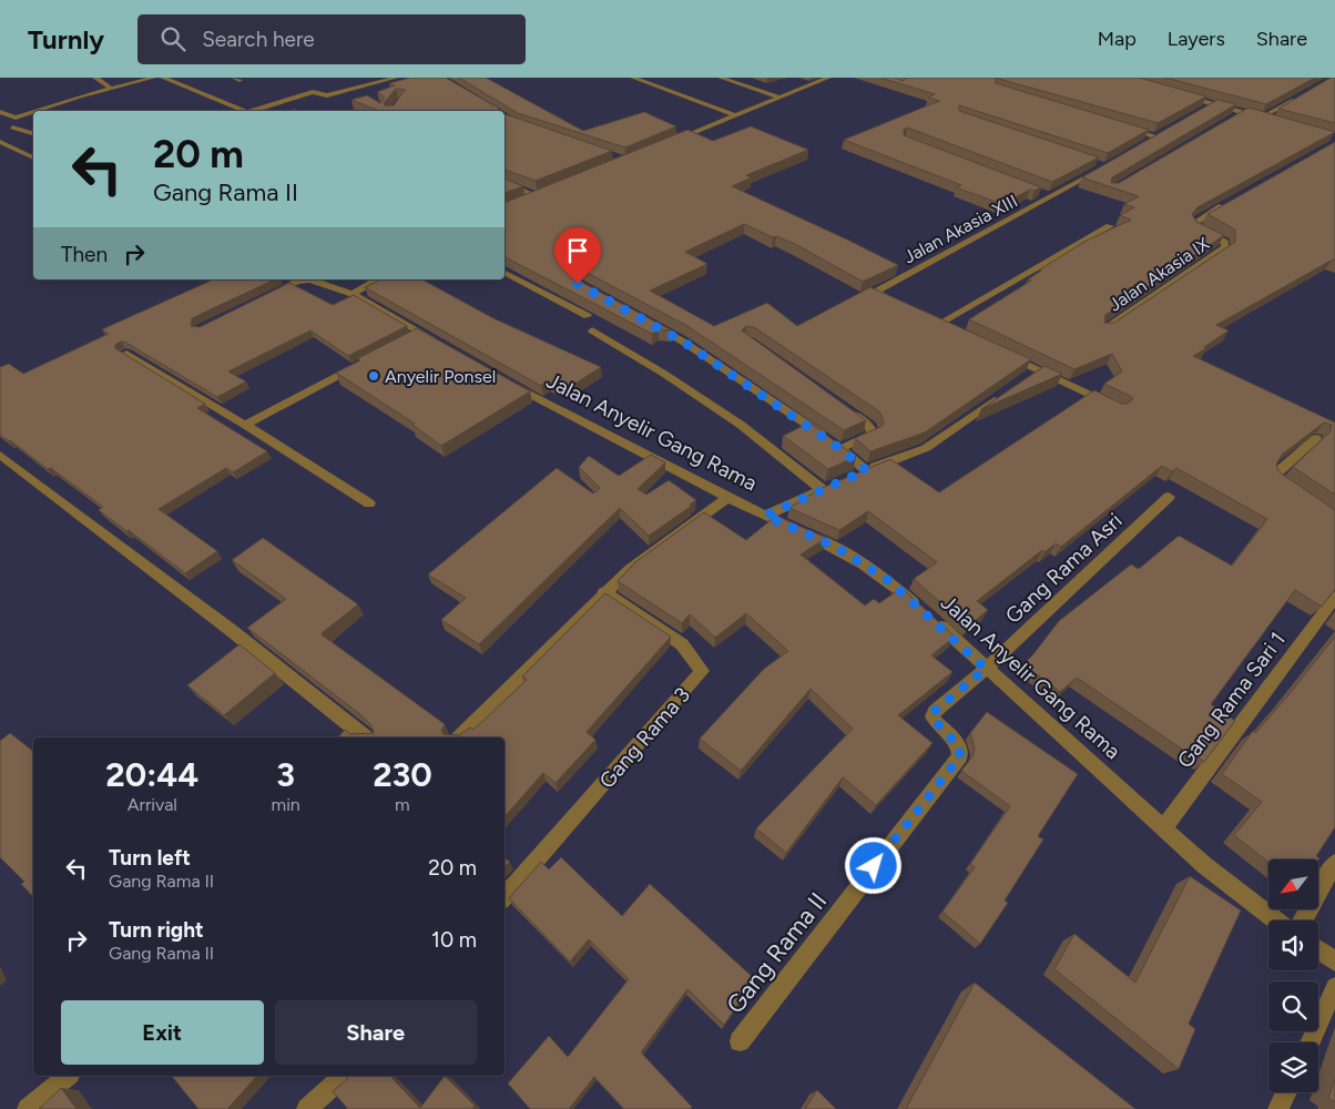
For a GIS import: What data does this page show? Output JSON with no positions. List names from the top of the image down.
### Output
{
  "streets": {
    "street": [
      "Jalan Akasia XIII",
      "Jalan Akasia IX",
      "Jalan Anyelir Gang Rama",
      "Gang Rama Asri",
      "Gang Rama Sari 1",
      "Gang Rama 3",
      "Gang Rama II"
    ]
  },
  "crossings": [
    ["Jalan Anyelir Gang Rama", "Gang Rama Asri"],
    ["Jalan Anyelir Gang Rama", "Gang Rama Sari 1"],
    ["Jalan Anyelir Gang Rama", "Gang Rama II"],
    ["Gang Rama Asri", "Gang Rama II"]
  ],
  "places": ["Anyelir Ponsel"],
  "north": "bottom left",
  "page": {
    "header": "Turnly",
    "search": "Search here",
    "nav": ["Map", "Layers", "Share"],
    "turn": ["20 m", "Gang Rama II"],
    "then": "Then",
    "eta": [
      "20:44",
      "Arrival",
      "3",
      "min",
      "230",
      "m"
    ],
    "list": [
      {
        "name": "Turn left",
        "note": "Gang Rama II",
        "value": "20 m"
      },
      {
        "name": "Turn right",
        "note": "Gang Rama II",
        "value": "10 m"
      }
    ],
    "buttons": ["Exit", "Share"]
  }
}
